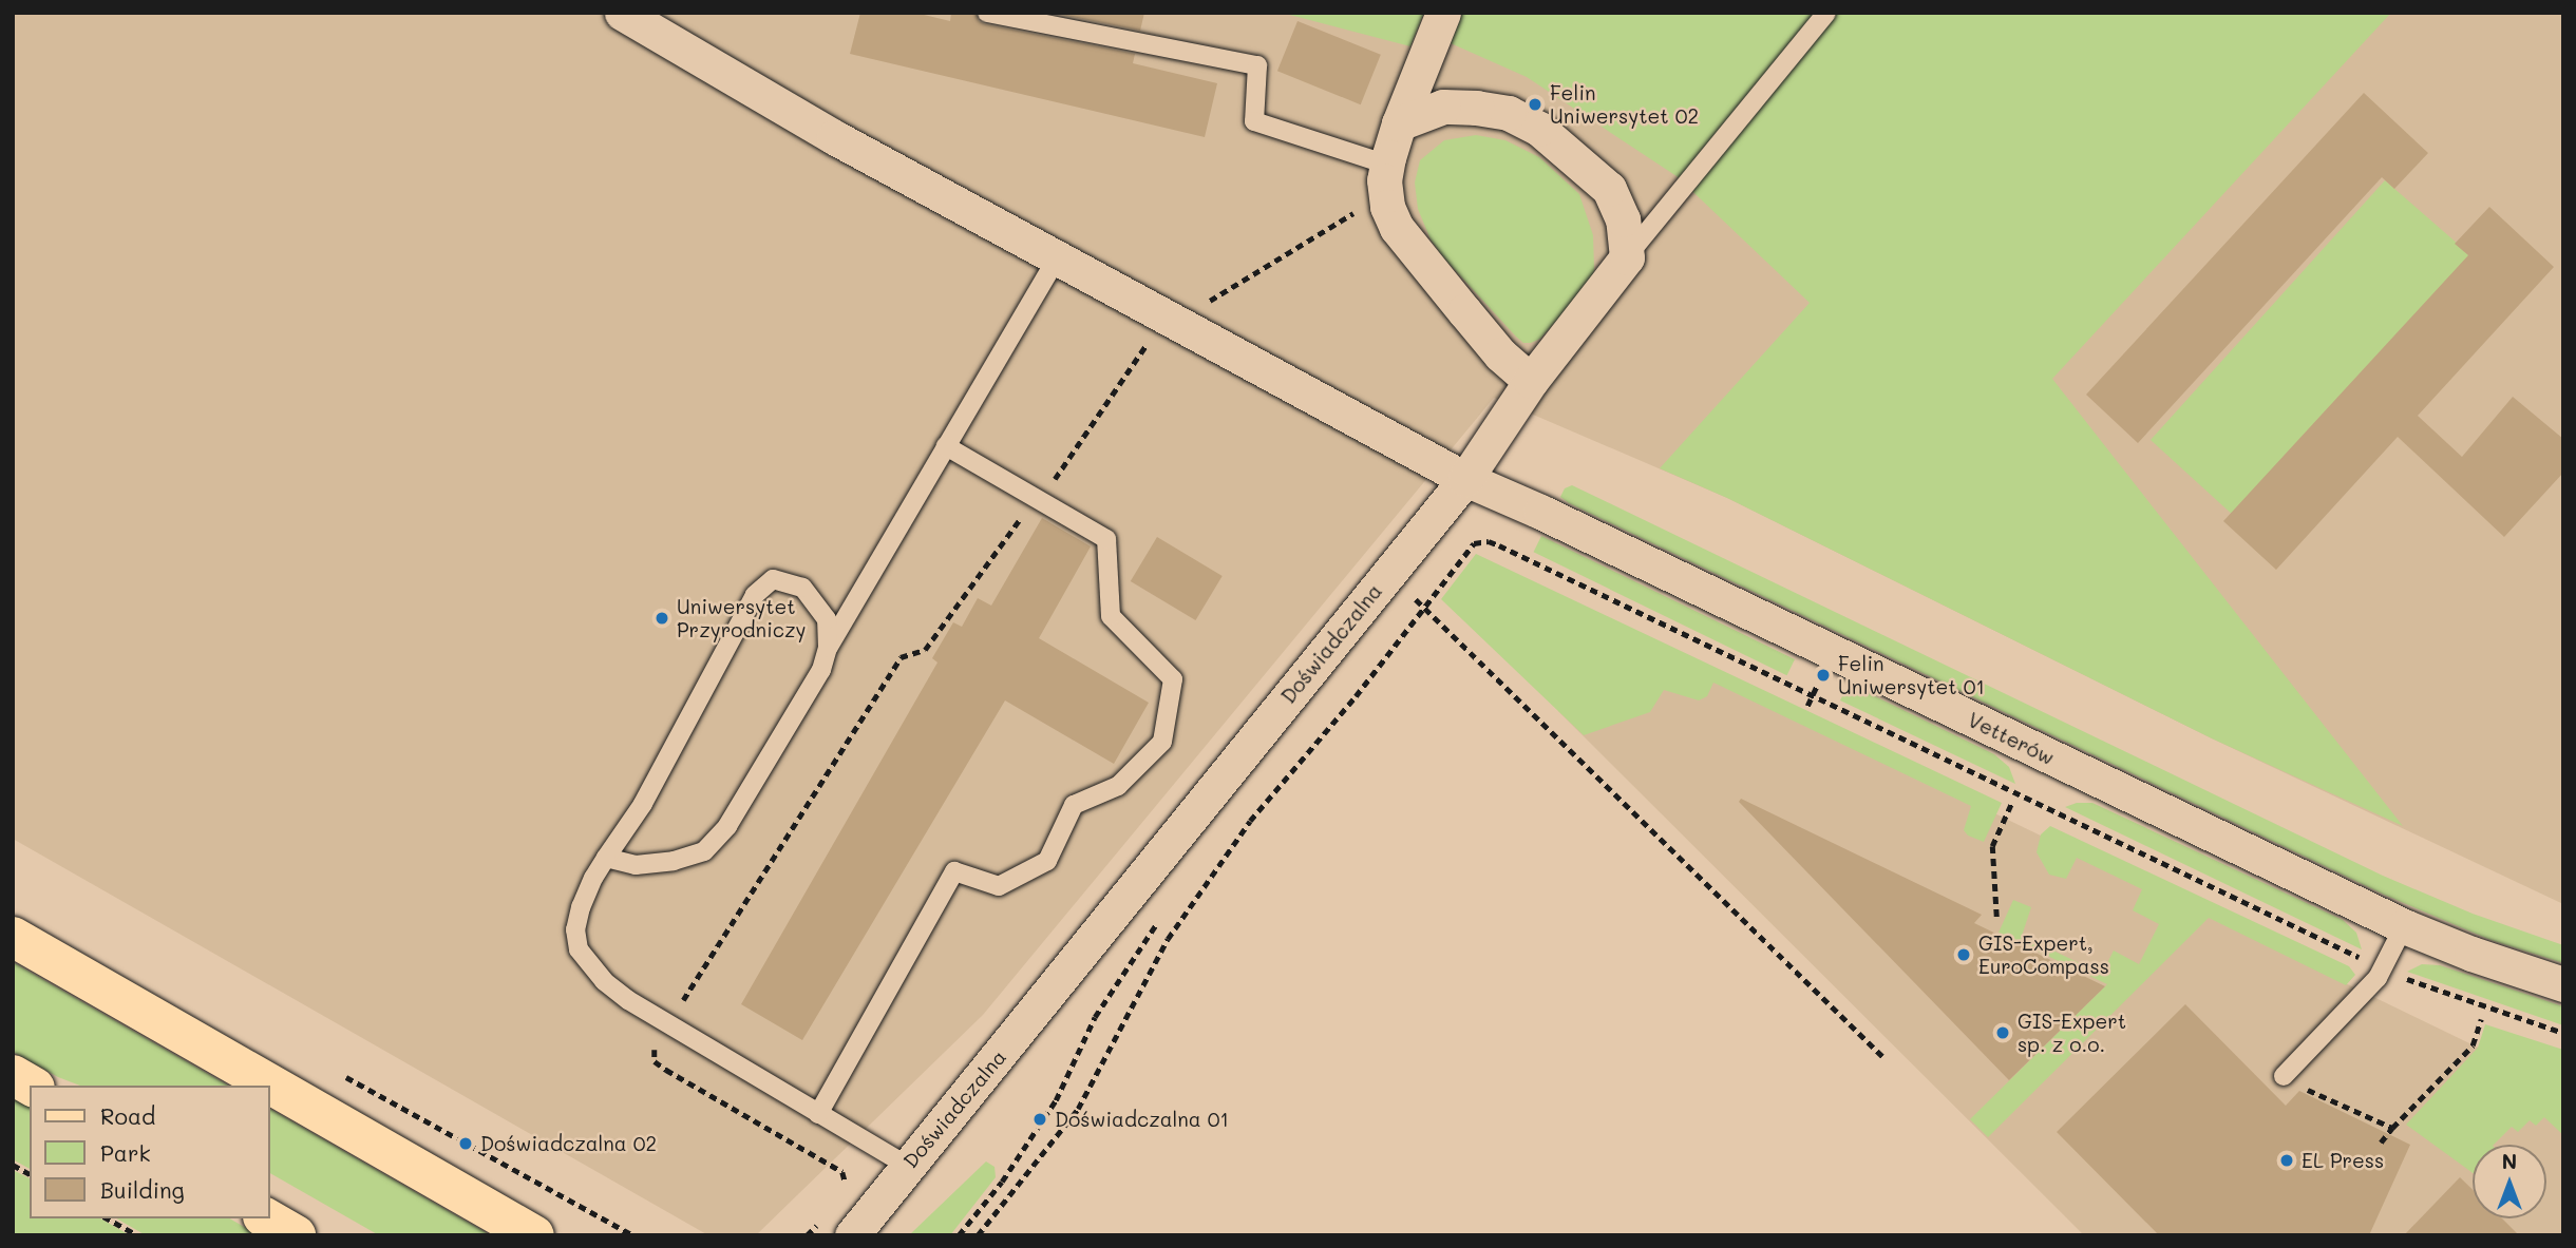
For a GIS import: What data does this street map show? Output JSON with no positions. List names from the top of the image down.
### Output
{
  "streets": {
    "street": ["Doświadczalna", "Vetterów"]
  },
  "crossings": [
    ["Doświadczalna", "Vetterów"]
  ],
  "places": [
    "Felin Uniwersytet 02",
    "Uniwersytet Przyrodniczy",
    "Felin Uniwersytet 01",
    "GIS-Expert, EuroCompass",
    "GIS-Expert sp. z o.o.",
    "Doświadczalna 01",
    "Doświadczalna 02",
    "EL Press"
  ],
  "legend": ["Road", "Park", "Building"],
  "north": "top"
}
